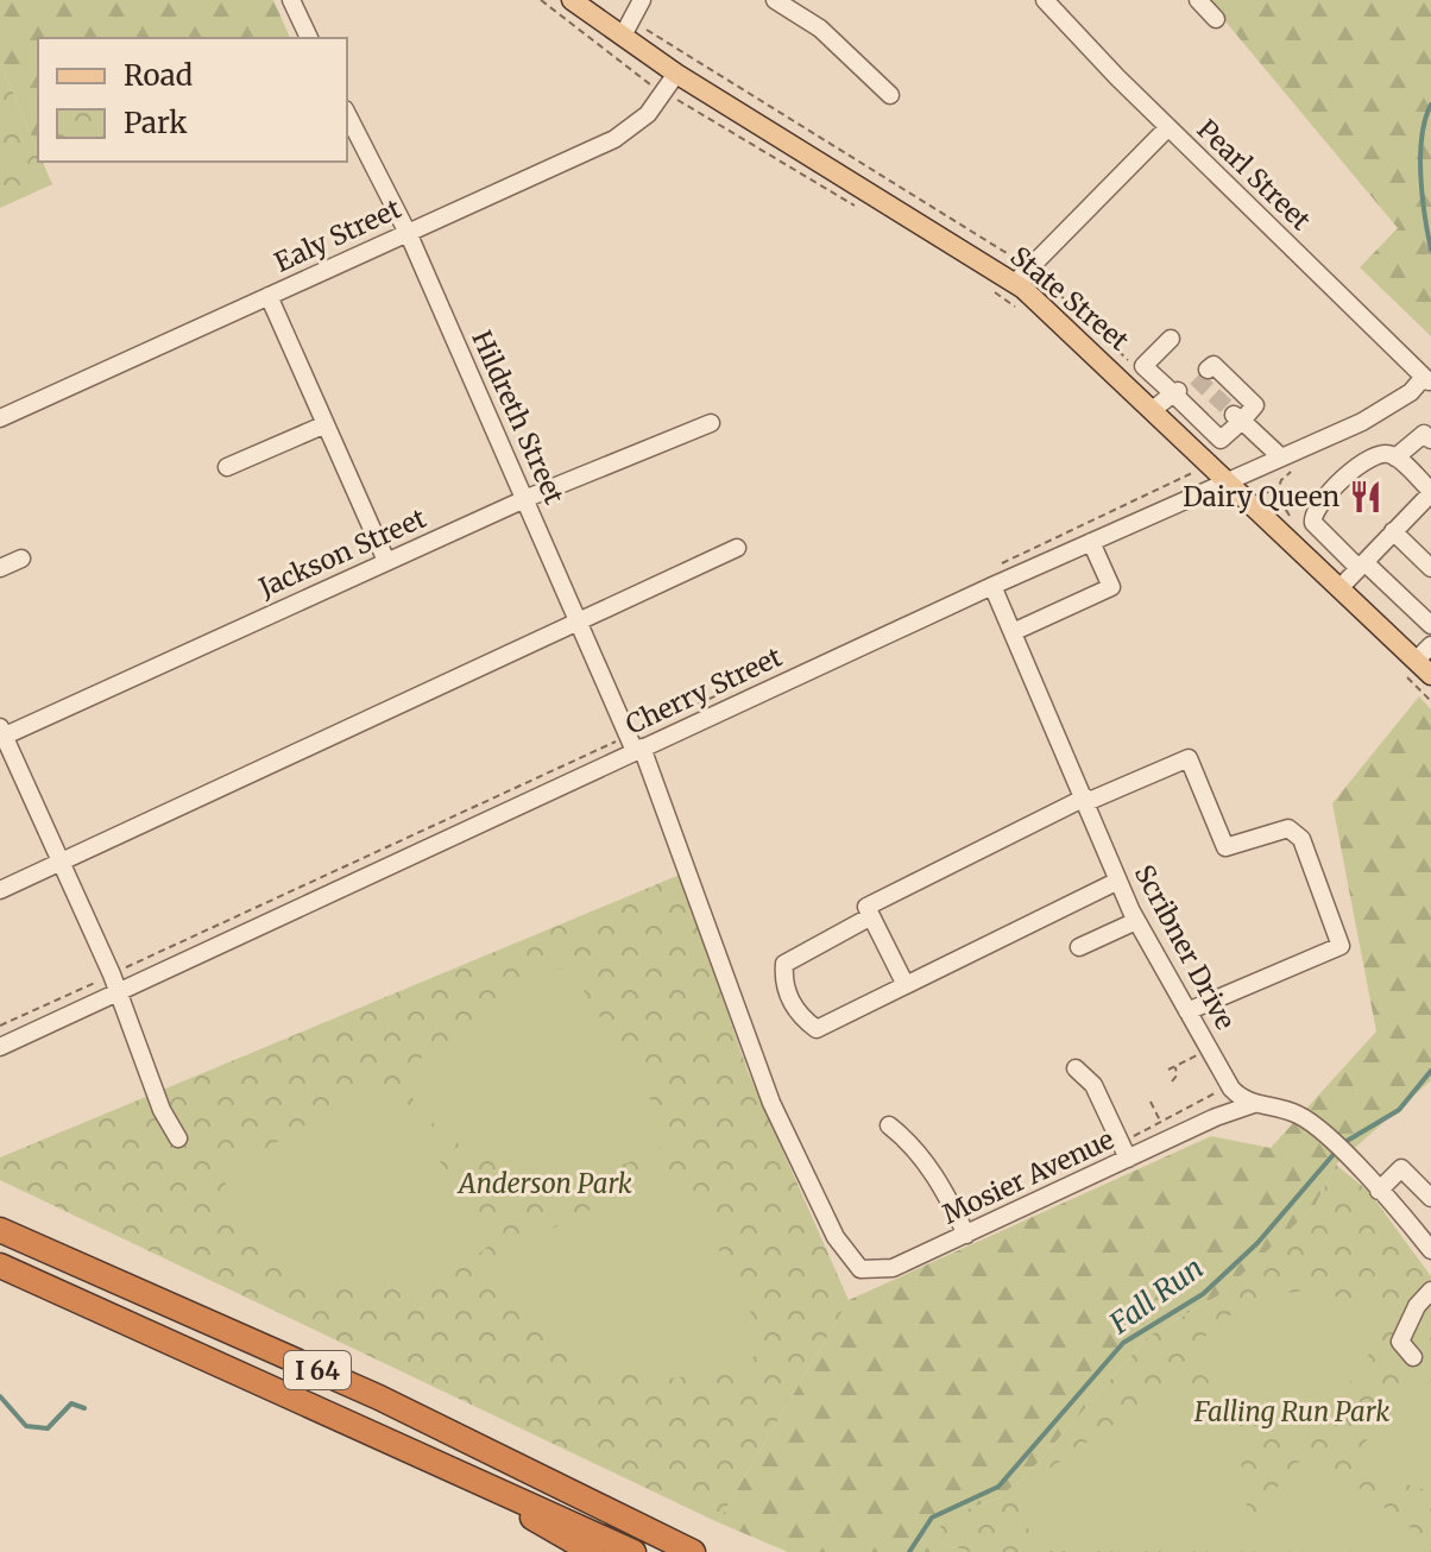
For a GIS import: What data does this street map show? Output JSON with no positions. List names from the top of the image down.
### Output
{
  "streets": {
    "highway": ["I 64"],
    "main road": ["State Street"],
    "street": [
      "Pearl Street",
      "Ealy Street",
      "Hildreth Street",
      "Jackson Street",
      "Cherry Street",
      "Scribner Drive",
      "Mosier Avenue"
    ]
  },
  "crossings": [
    ["Pearl Street", "Cherry Street"],
    ["Ealy Street", "State Street"],
    ["Ealy Street", "Hildreth Street"],
    ["State Street", "Cherry Street"],
    ["Hildreth Street", "Jackson Street"],
    ["Hildreth Street", "Cherry Street"],
    ["Hildreth Street", "Mosier Avenue"],
    ["Cherry Street", "Scribner Drive"],
    ["Scribner Drive", "Mosier Avenue"]
  ],
  "water": ["Fall Run"],
  "parks": ["Anderson Park", "Falling Run Park"],
  "places": {
    "restaurant": ["Dairy Queen"]
  },
  "legend": ["Road", "Park"]
}
